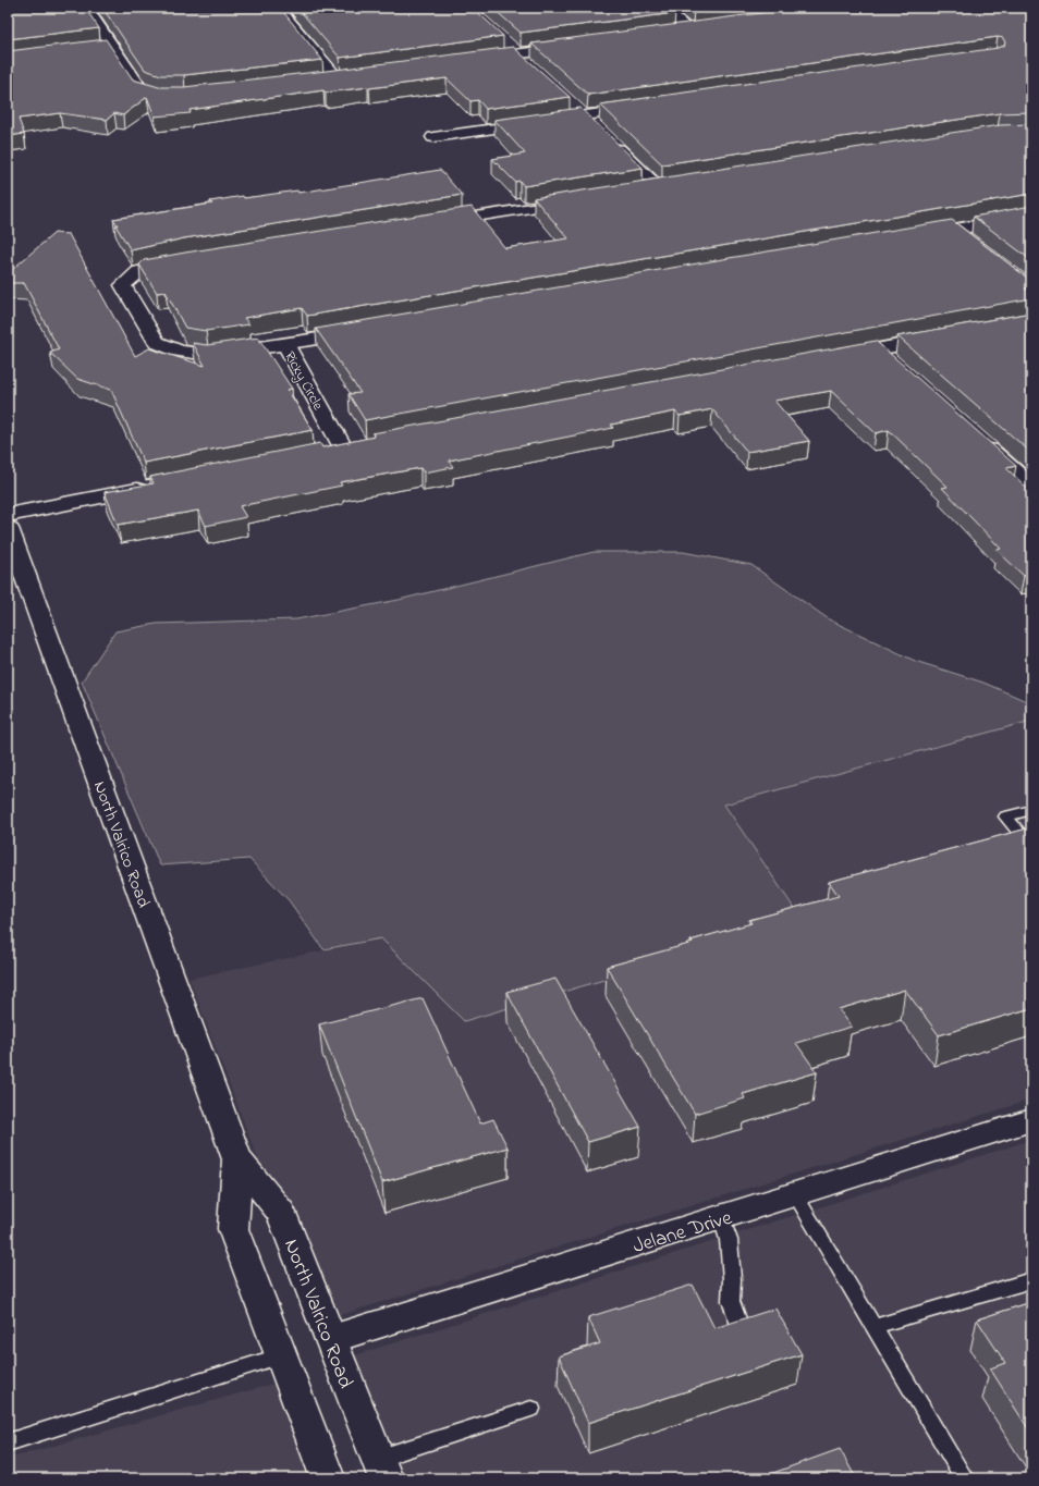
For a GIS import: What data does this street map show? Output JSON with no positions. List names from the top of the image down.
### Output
{
  "streets": {
    "street": ["Ricky Circle", "North Valrico Road", "Jelane Drive"]
  },
  "crossings": [
    ["North Valrico Road", "Jelane Drive"]
  ]
}
